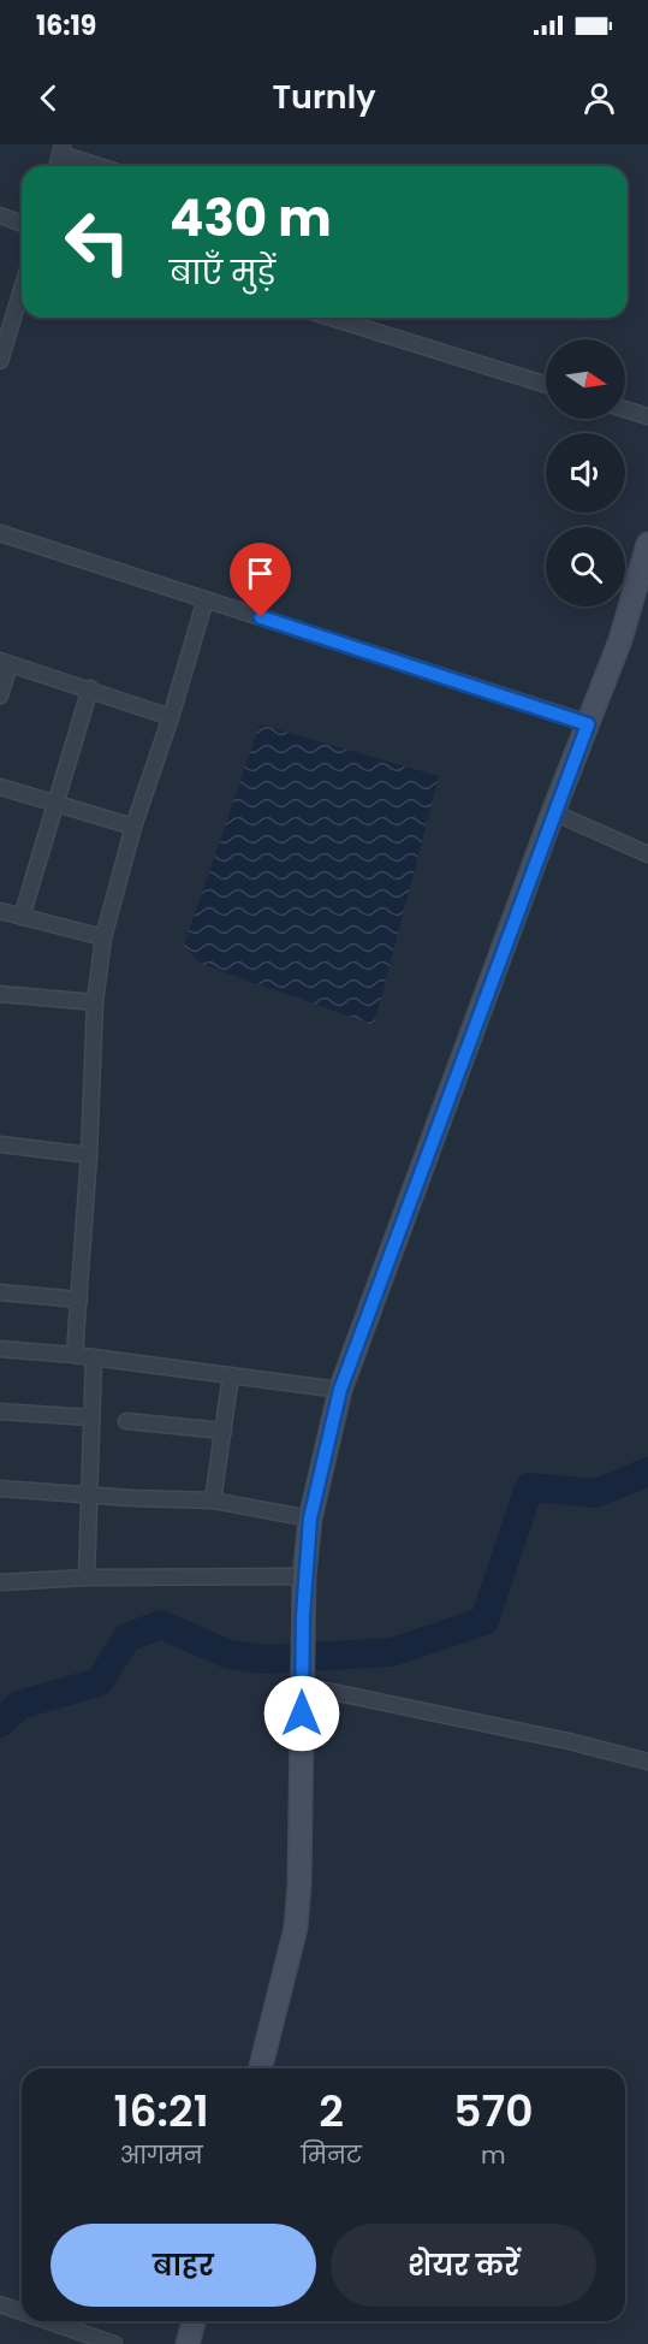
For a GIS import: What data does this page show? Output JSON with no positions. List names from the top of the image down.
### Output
{
  "north": "right",
  "page": {
    "status": "16:19",
    "header": "Turnly",
    "turn": ["430 m", "बाएँ मुड़ें"],
    "eta": [
      "16:21",
      "आगमन",
      "2",
      "मिनट",
      "570",
      "m"
    ],
    "buttons": ["बाहर", "शेयर करें"]
  }
}
